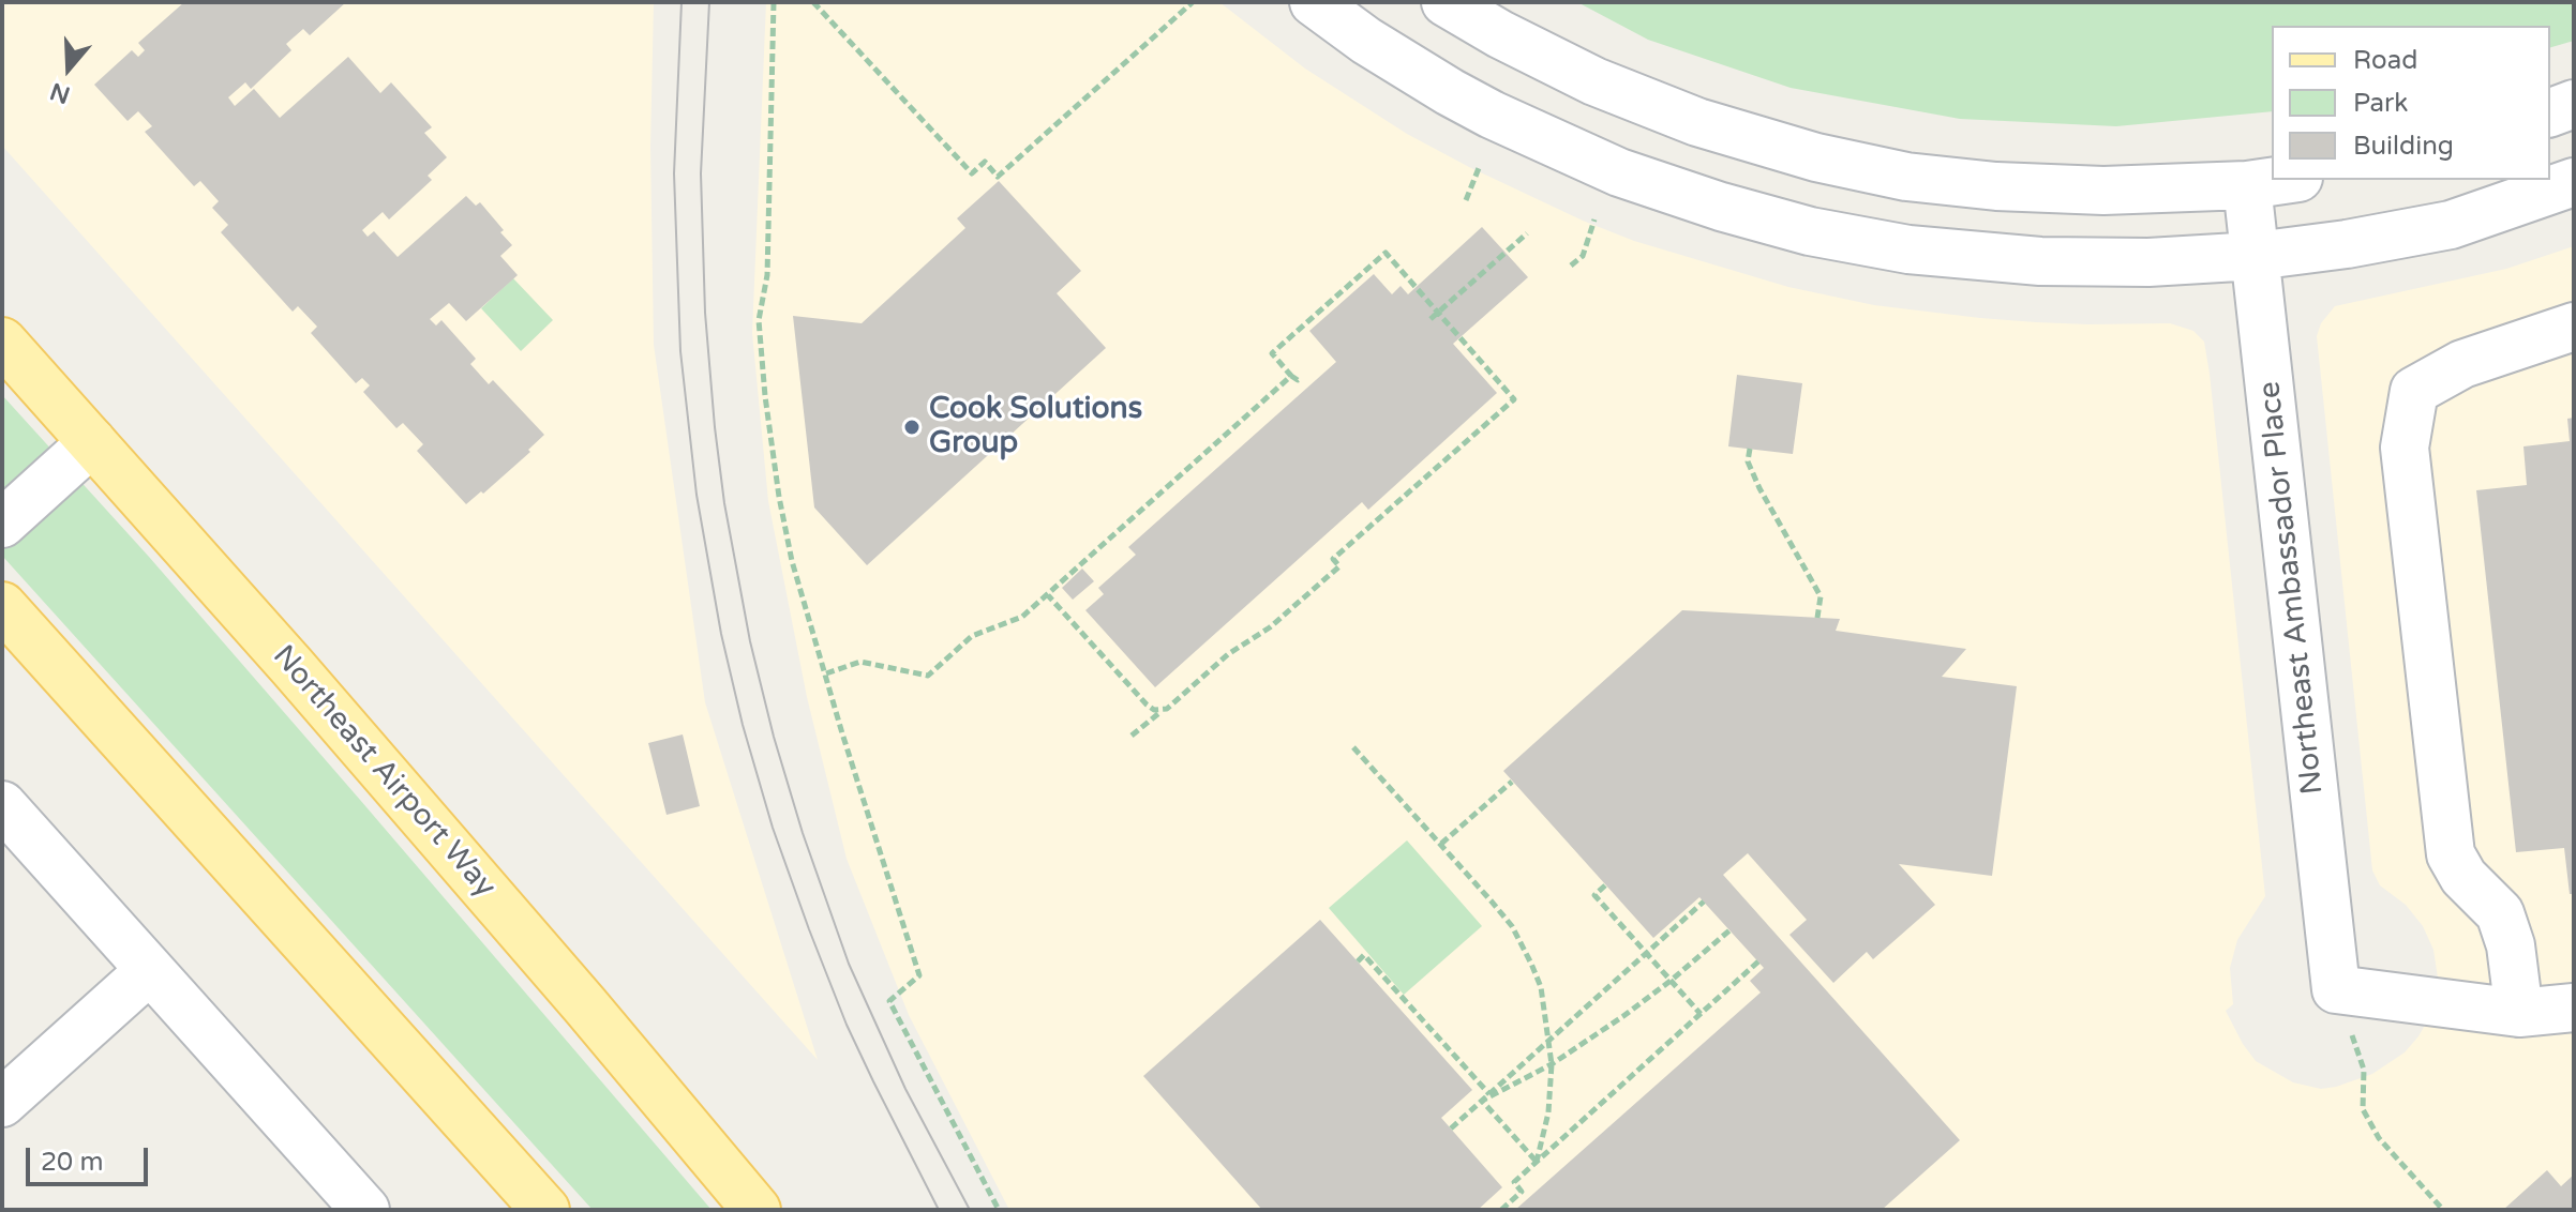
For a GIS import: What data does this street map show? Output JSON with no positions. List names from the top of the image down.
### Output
{
  "streets": {
    "main road": ["Northeast Airport Way"],
    "street": ["Northeast Ambassador Place"]
  },
  "places": ["Cook Solutions Group"],
  "legend": ["Road", "Park", "Building"],
  "scale_bar": "20 m",
  "north": "bottom"
}
